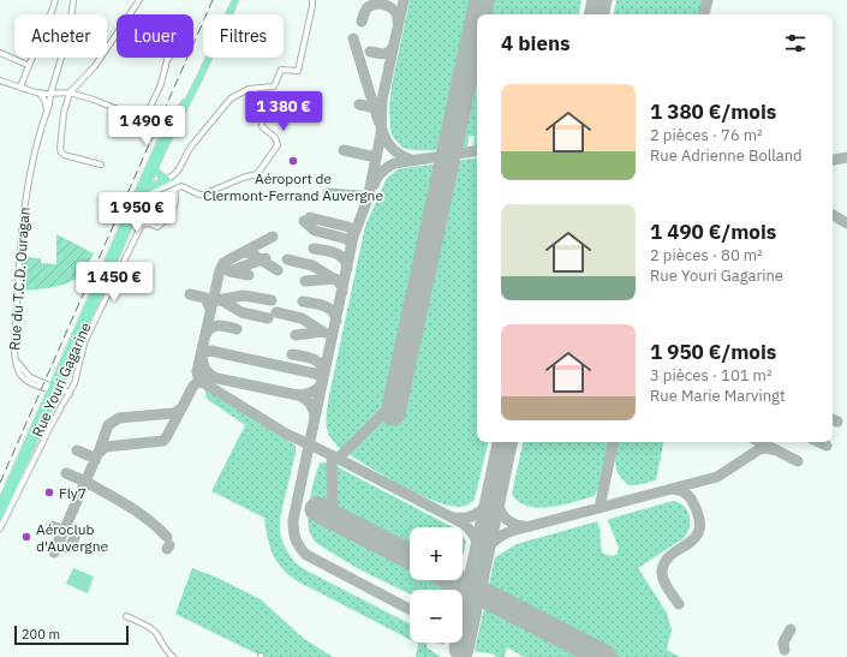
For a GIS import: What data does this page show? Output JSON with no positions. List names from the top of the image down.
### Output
{
  "streets": {
    "main road": ["Rue Youri Gagarine"],
    "street": ["Rue du T.C.D. Ouragan"]
  },
  "crossings": [
    ["Rue du T.C.D. Ouragan", "Rue Youri Gagarine"]
  ],
  "places": ["Aéroport de Clermont-Ferrand Auvergne", "Fly7", "Aéroclub d'Auvergne"],
  "scale_bar": "200 m",
  "page": {
    "chip": ["Acheter", "Louer", "Filtres"],
    "heading": "4 biens",
    "list": [
      {
        "name": "1 380 €/mois",
        "note": "2 pièces · 76 m² · Rue Adrienne Bolland"
      },
      {
        "name": "1 490 €/mois",
        "note": "2 pièces · 80 m² · Rue Youri Gagarine"
      },
      {
        "name": "1 950 €/mois",
        "note": "3 pièces · 101 m² · Rue Marie Marvingt"
      }
    ],
    "price": [
      "1 380 €",
      "1 490 €",
      "1 950 €",
      "1 450 €"
    ],
    "map_buttons": ["+", "−"],
    "scale": "200 m"
  }
}
